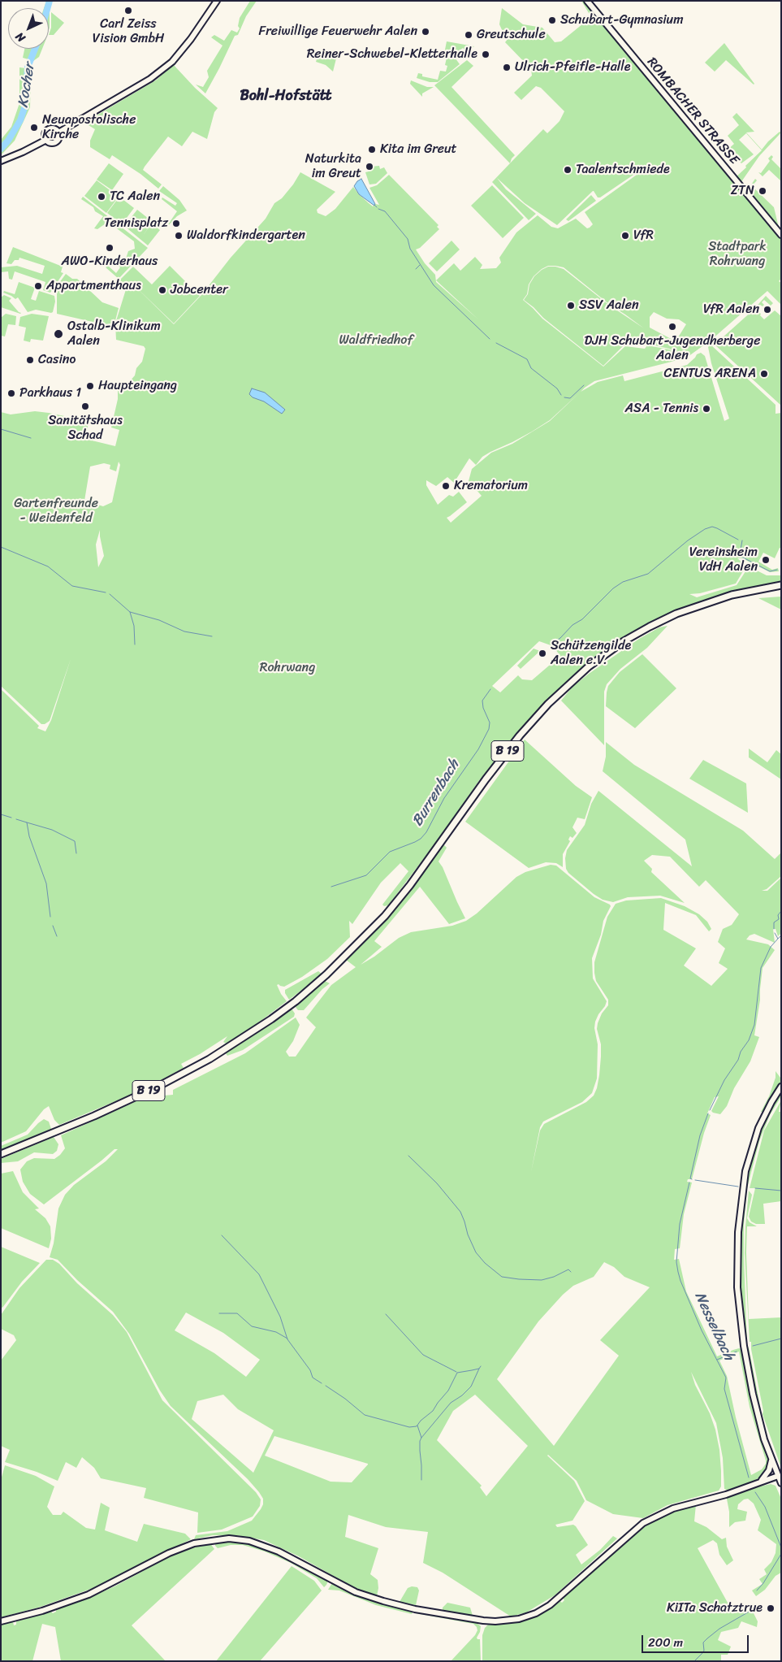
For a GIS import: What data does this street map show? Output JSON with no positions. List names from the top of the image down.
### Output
{
  "streets": {
    "main road": ["ROMBACHER STRASSE", "B 19"]
  },
  "districts": ["Bohl-Hofstätt"],
  "water": ["Kocher", "Burrenbach", "Nesselbach"],
  "parks": [
    "Stadtpark Rohrwang",
    "Waldfriedhof",
    "Gartenfreunde - Weidenfeld",
    "Rohrwang"
  ],
  "places": [
    "Carl Zeiss Vision GmbH",
    "Schubart-Gymnasium",
    "Freiwillige Feuerwehr Aalen",
    "Greutschule",
    "Reiner-Schwebel-Kletterhalle",
    "Ulrich-Pfeifle-Halle",
    "Neuapostolische Kirche",
    "Kita im Greut",
    "Naturkita im Greut",
    "Taalentschmiede",
    "ZTN",
    "TC Aalen",
    "Tennisplatz",
    "Waldorfkindergarten",
    "VfR",
    "AWO-Kinderhaus",
    "Appartmenthaus",
    "Jobcenter",
    "SSV Aalen",
    "VfR Aalen",
    "DJH Schubart-Jugendherberge Aalen",
    "Ostalb-Klinikum Aalen",
    "Casino",
    "CENTUS ARENA",
    "Haupteingang",
    "Parkhaus 1",
    "Sanitätshaus Schad",
    "ASA - Tennis",
    "Krematorium",
    "Vereinsheim VdH Aalen",
    "Schützengilde Aalen e.V.",
    "KiITa Schatztrue"
  ],
  "scale_bar": "200 m",
  "north": "bottom left"
}
